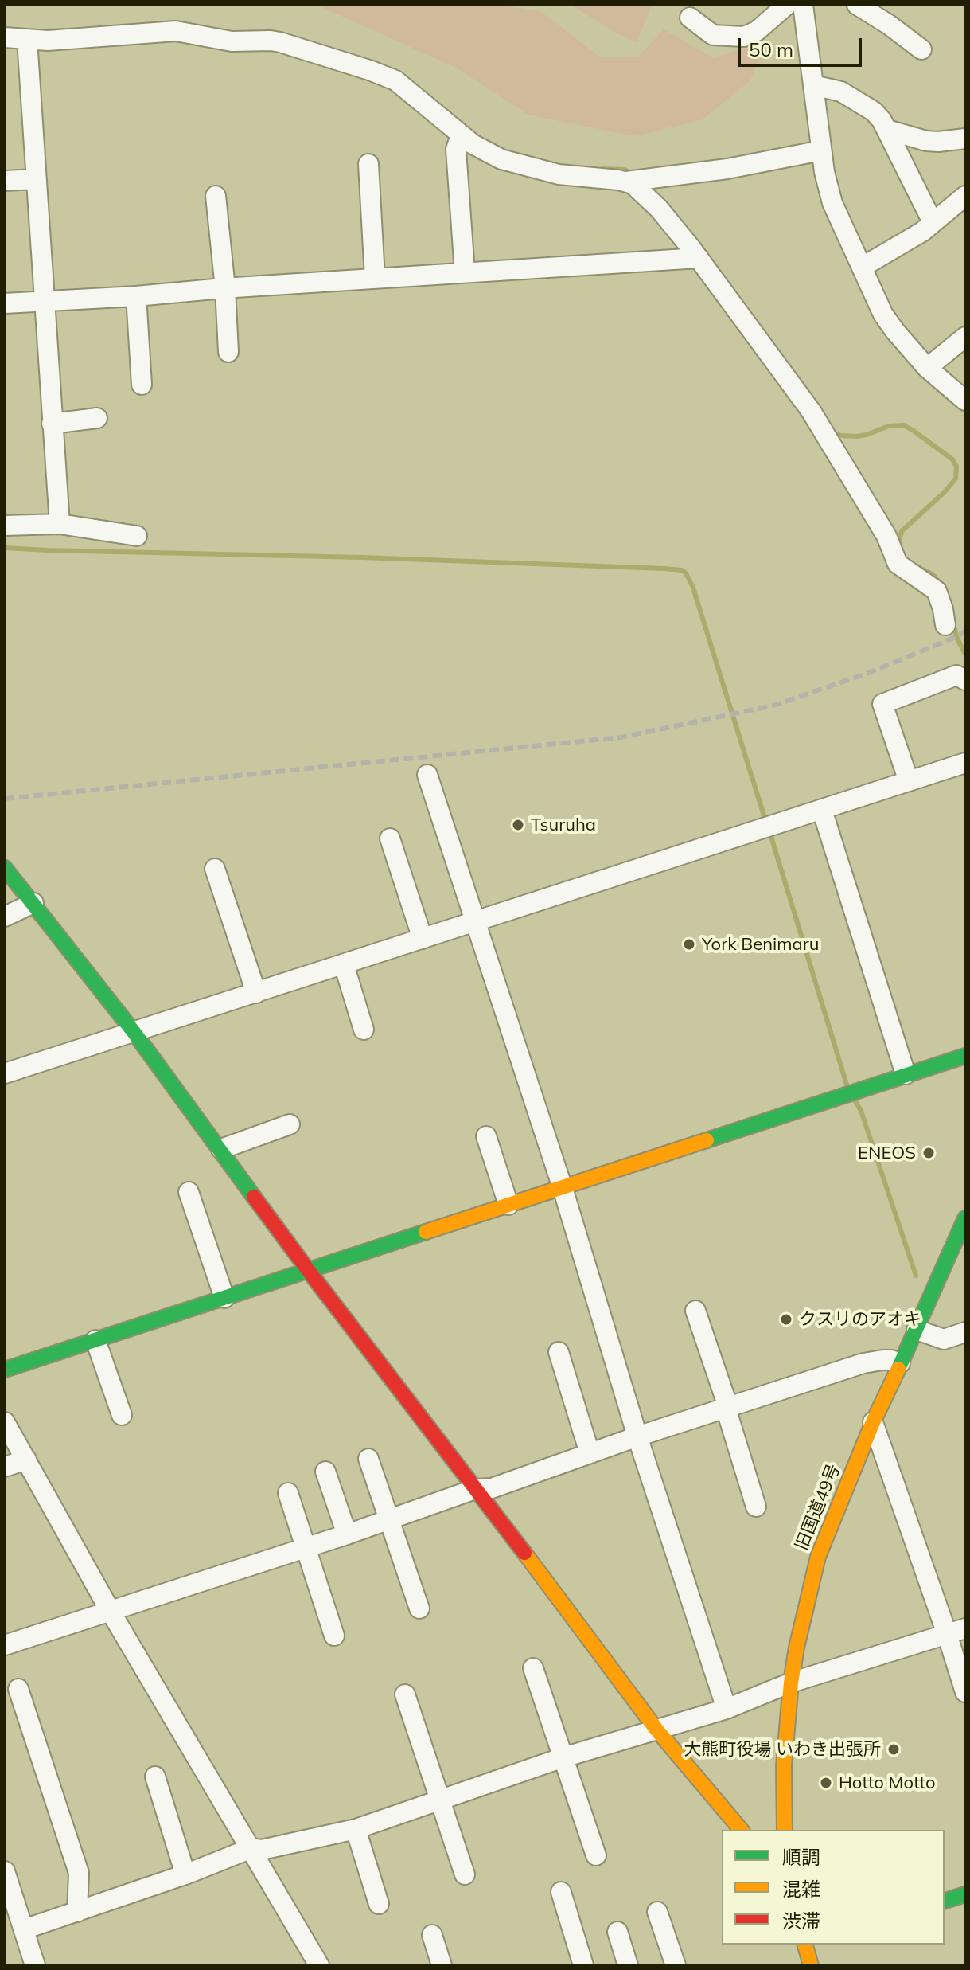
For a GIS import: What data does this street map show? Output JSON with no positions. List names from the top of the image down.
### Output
{
  "streets": {
    "street": ["旧国道49号"]
  },
  "places": [
    "Tsuruha",
    "York Benimaru",
    "ENEOS",
    "クスリのアオキ",
    "大熊町役場 いわき出張所",
    "Hotto Motto"
  ],
  "legend": ["順調", "混雑", "渋滞"],
  "scale_bar": "50 m"
}
